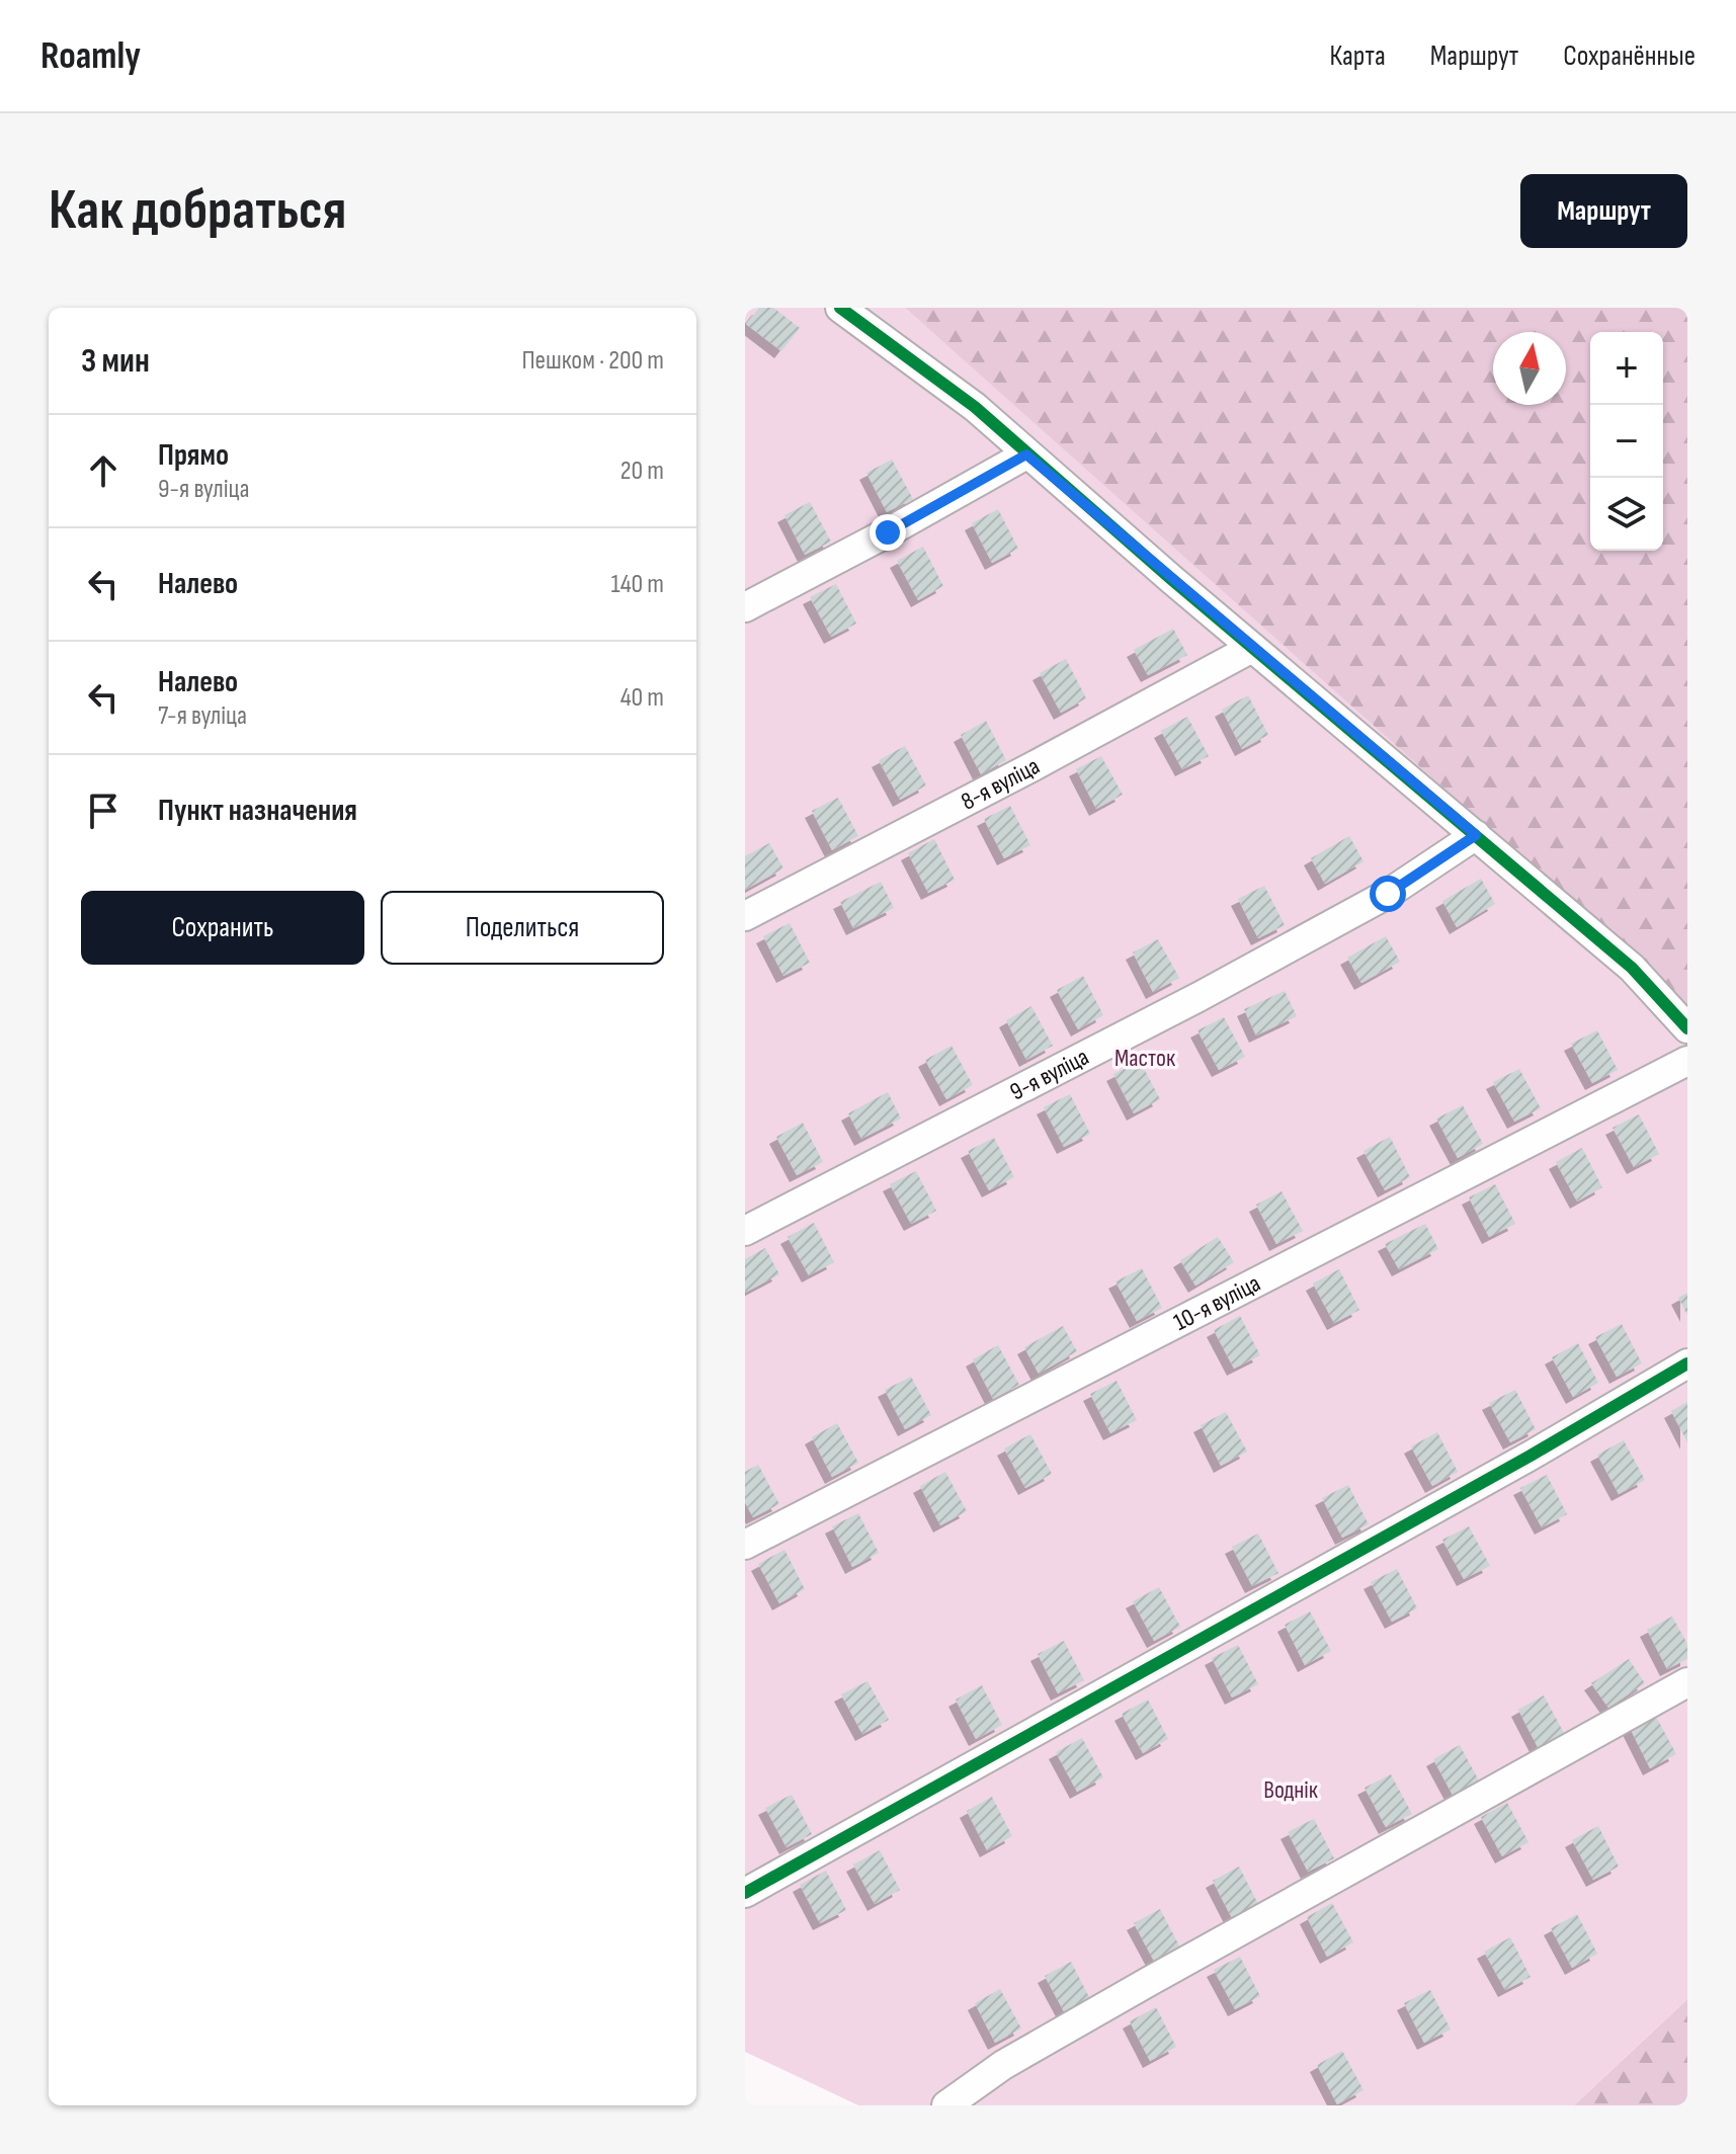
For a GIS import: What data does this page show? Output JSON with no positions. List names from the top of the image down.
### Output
{
  "streets": {
    "street": ["8-я вуліца", "9-я вуліца", "10-я вуліца"]
  },
  "parks": ["Масток", "Воднік"],
  "north": "top",
  "page": {
    "header": "Roamly",
    "nav": ["Карта", "Маршрут", "Сохранённые"],
    "buttons": [
      "Маршрут",
      ["Сохранить", "Поделиться"]
    ],
    "title": "Как добраться",
    "heading": ["3 мин", "Пешком · 200 m"],
    "map_buttons": ["+", "−"],
    "list": [
      ["Прямо", "9-я вуліца", "20 m"],
      ["Налево", "140 m"],
      ["Налево", "7-я вуліца", "40 m"],
      "Пункт назначения"
    ]
  }
}
